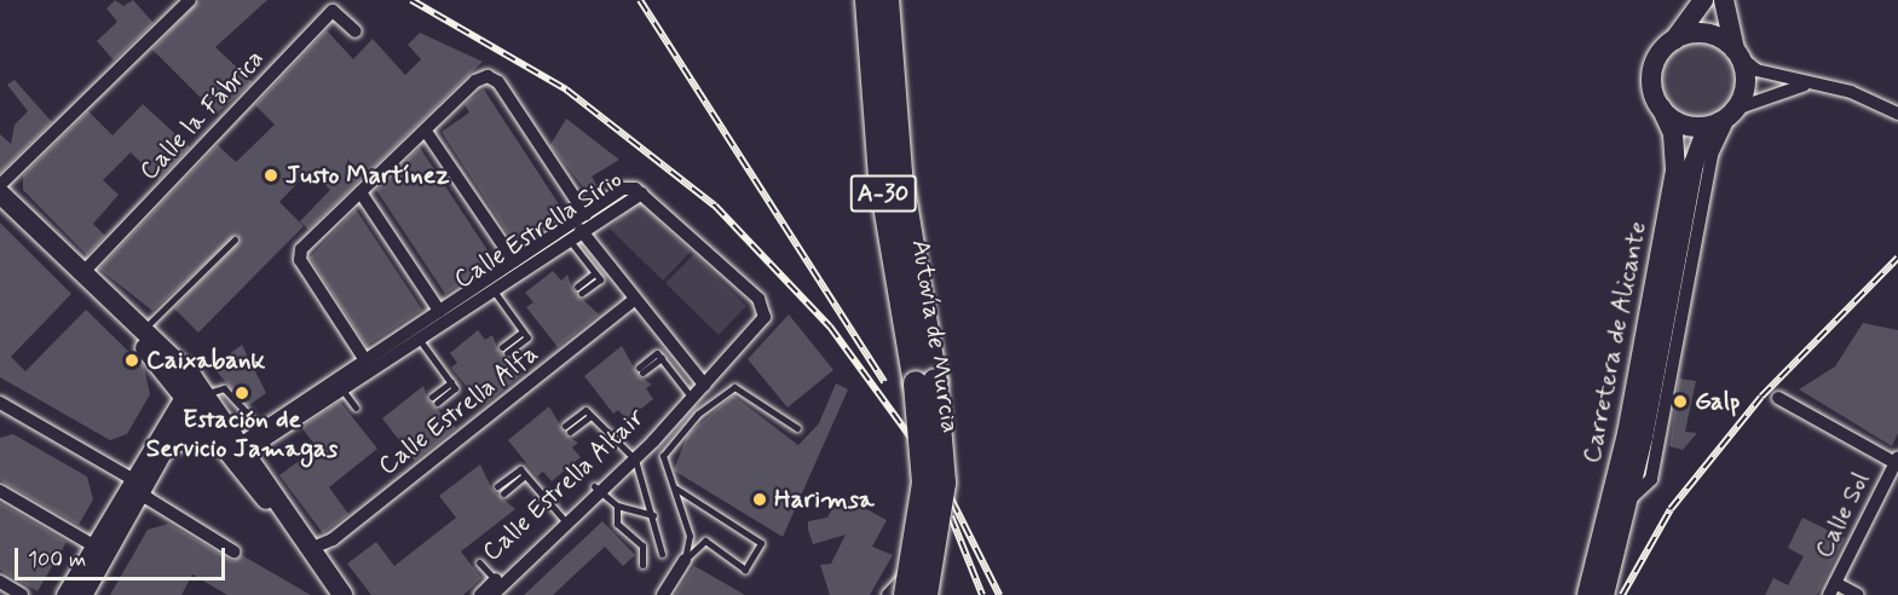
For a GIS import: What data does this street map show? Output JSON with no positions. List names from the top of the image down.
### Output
{
  "streets": {
    "highway": ["A-30", "Autovía de Murcia"],
    "main road": ["Carretera de Alicante"],
    "street": [
      "Calle la Fábrica",
      "Calle Estrella Sirio",
      "Calle Estrella Alfa",
      "Calle Estrella Altair",
      "Calle Sol"
    ]
  },
  "crossings": [
    ["Calle Estrella Sirio", "Calle Estrella Altair"]
  ],
  "places": [
    "Justo Martínez",
    "Caixabank",
    "Estación de Servicio Jamagas",
    "Galp",
    "Harimsa"
  ],
  "scale_bar": "100 m"
}
